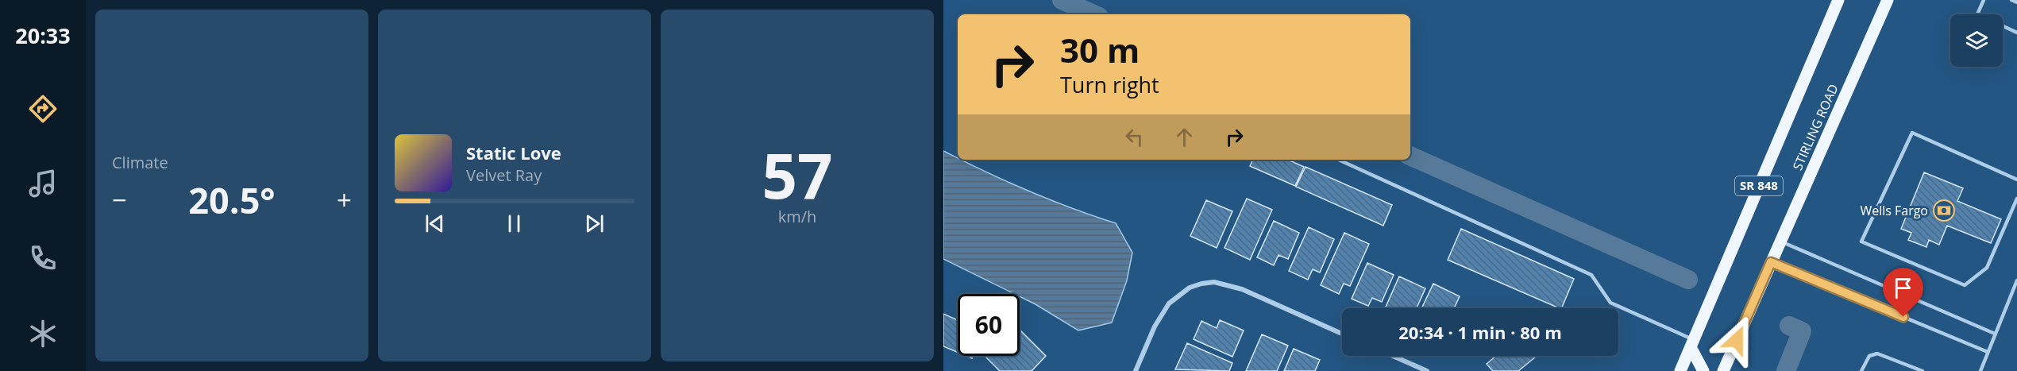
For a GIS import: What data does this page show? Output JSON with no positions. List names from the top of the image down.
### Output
{
  "streets": {
    "main road": ["STIRLING ROAD", "SR 848"]
  },
  "places": {
    "bank": ["Wells Fargo"]
  },
  "page": {
    "tabs": "20:33",
    "tile": [
      "Climate",
      ["57", "km/h"]
    ],
    "turn": ["30 m", "Turn right"],
    "song": ["Static Love", "Velvet Ray"],
    "heat": ["−", "20.5°", "+"],
    "limit": "60",
    "trip": "20:34 · 1 min · 80 m"
  }
}
